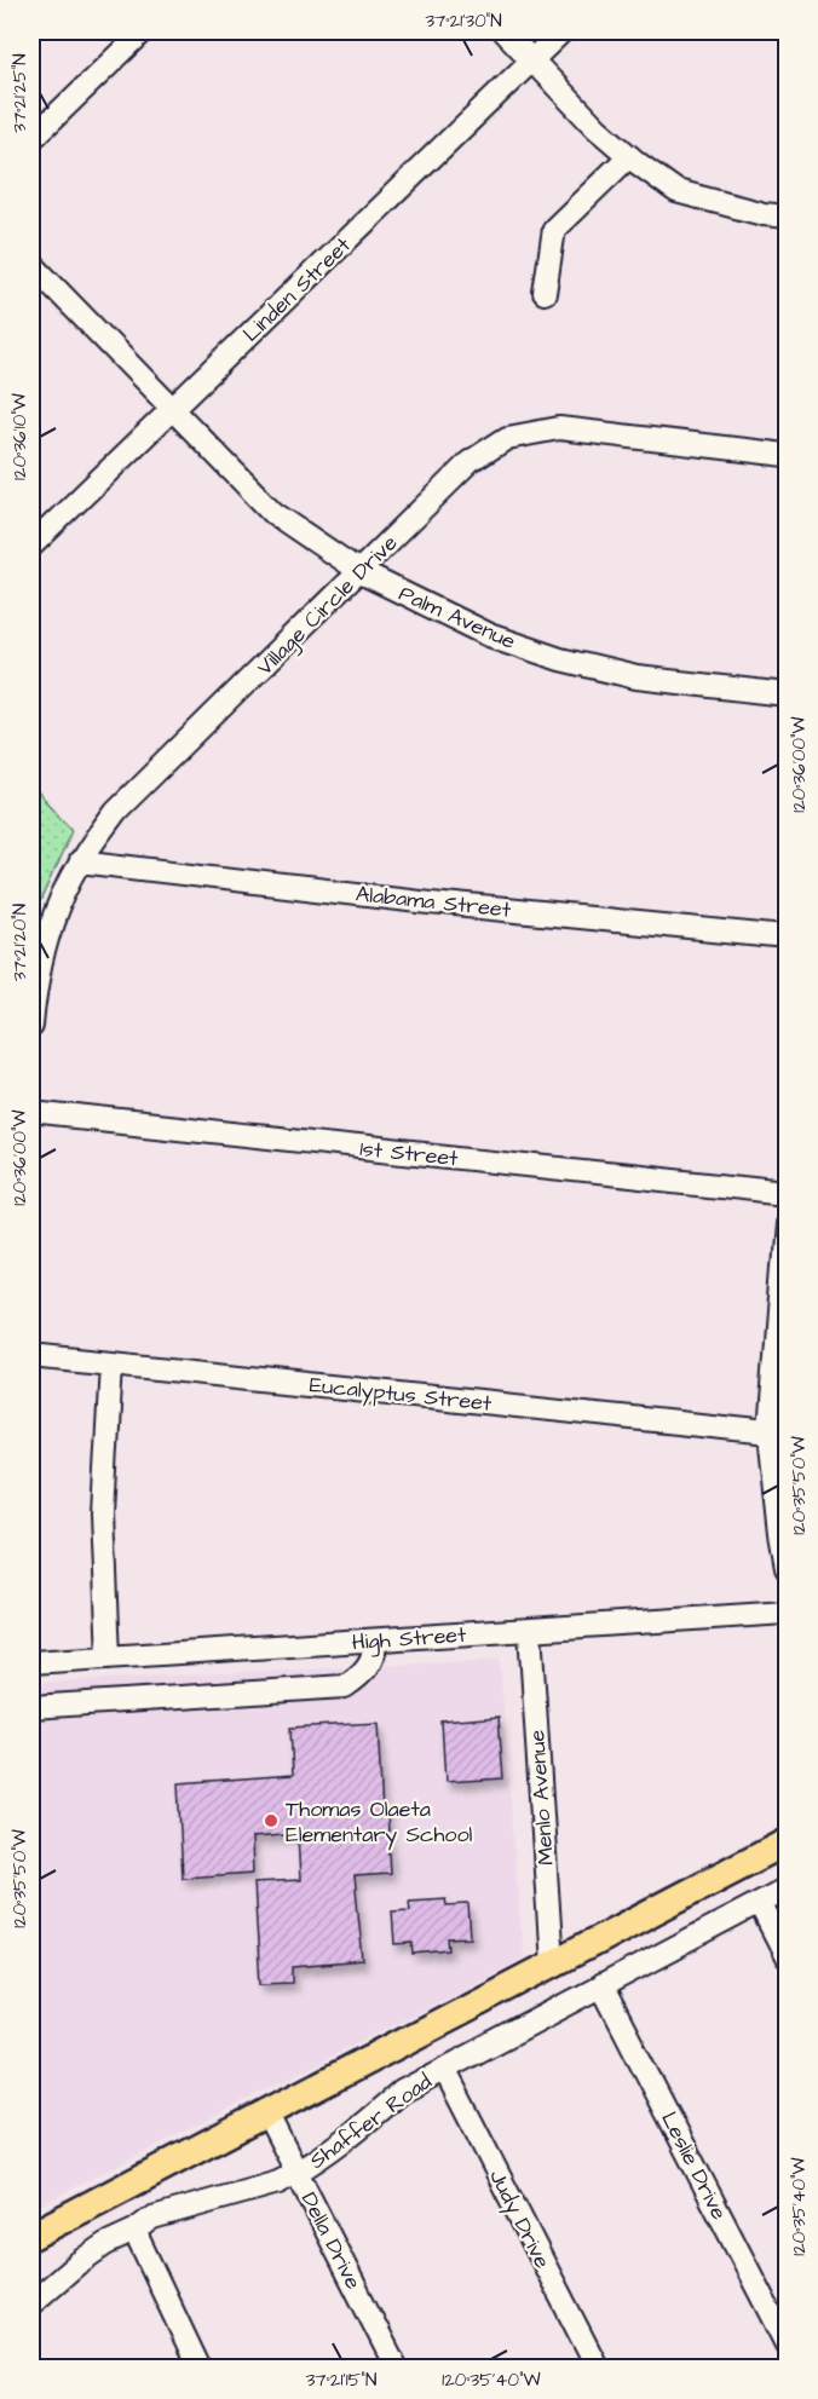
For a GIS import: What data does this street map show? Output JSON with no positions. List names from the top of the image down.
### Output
{
  "streets": {
    "main road": ["Shaffer Road"],
    "street": [
      "Linden Street",
      "Village Circle Drive",
      "Palm Avenue",
      "Alabama Street",
      "1st Street",
      "Eucalyptus Street",
      "High Street",
      "Menlo Avenue",
      "Leslie Drive",
      "Judy Drive",
      "Della Drive"
    ]
  },
  "crossings": [
    ["Linden Street", "Palm Avenue"],
    ["Village Circle Drive", "Palm Avenue"],
    ["Village Circle Drive", "Alabama Street"],
    ["High Street", "Menlo Avenue"],
    ["Menlo Avenue", "Shaffer Road"],
    ["Shaffer Road", "Leslie Drive"],
    ["Shaffer Road", "Judy Drive"],
    ["Shaffer Road", "Della Drive"]
  ],
  "places": ["Thomas Olaeta Elementary School"],
  "coordinates": [
    "37°21'30\"N",
    "37°21'25\"N",
    "120°36'10\"W",
    "120°36'00\"W",
    "37°21'20\"N",
    "120°35'50\"W",
    "120°35'40\"W",
    "37°21'15\"N"
  ]
}
